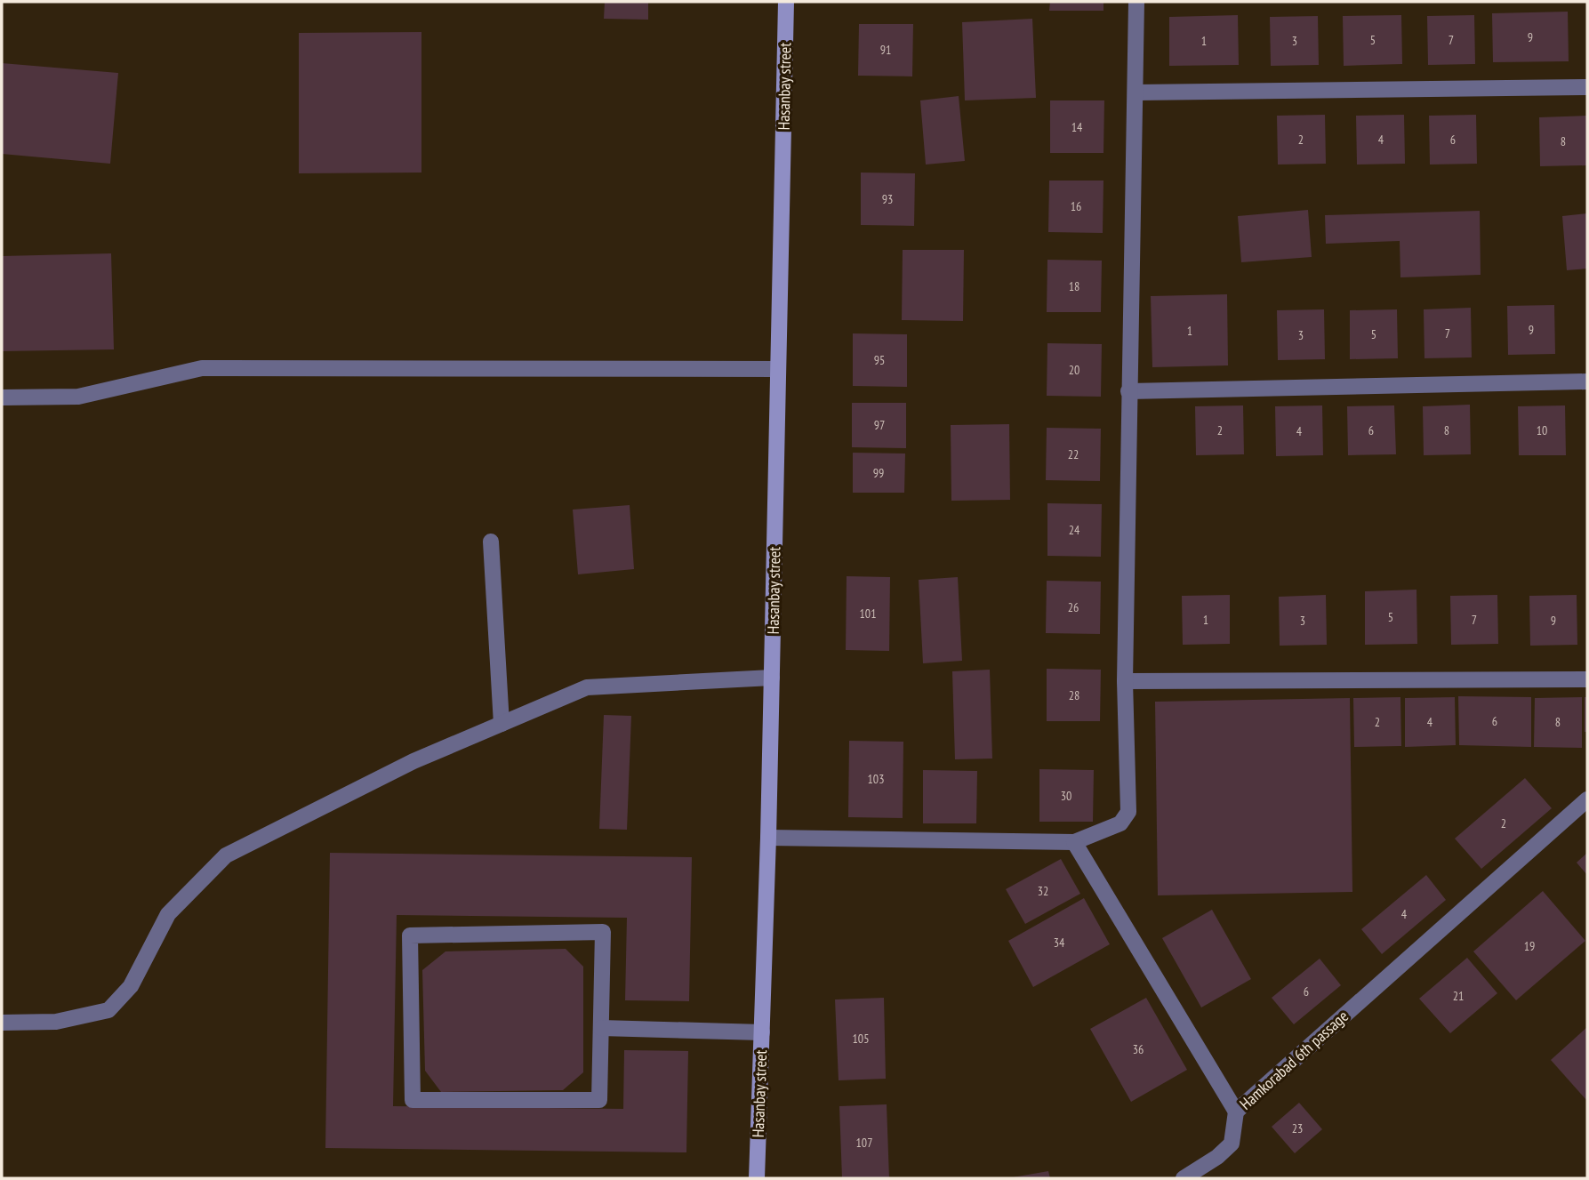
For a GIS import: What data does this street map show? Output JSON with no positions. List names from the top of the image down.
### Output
{
  "streets": {
    "street": ["Hasanbay street", "Hamkorabad 6th passage"]
  },
  "house_numbers": [
    "9",
    "5",
    "7",
    "1",
    "3",
    "91",
    "14",
    "2",
    "4",
    "6",
    "8",
    "93",
    "16",
    "18",
    "9",
    "1",
    "7",
    "5",
    "3",
    "95",
    "20",
    "97",
    "2",
    "6",
    "8",
    "10",
    "4",
    "22",
    "99",
    "24",
    "26",
    "101",
    "5",
    "1",
    "7",
    "3",
    "9",
    "28",
    "6",
    "2",
    "4",
    "8",
    "103",
    "30",
    "2",
    "32",
    "4",
    "34",
    "19",
    "6",
    "21",
    "105",
    "36",
    "23",
    "107"
  ]
}
